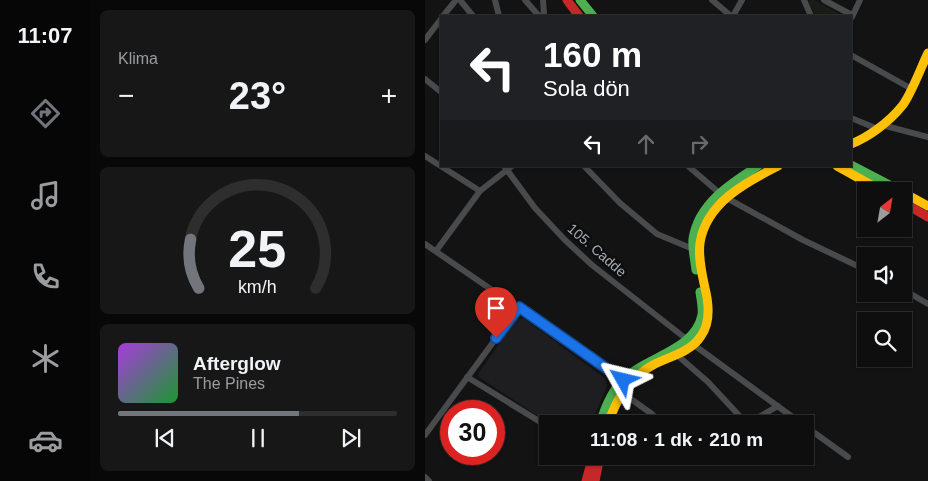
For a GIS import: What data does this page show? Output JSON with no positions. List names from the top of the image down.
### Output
{
  "streets": {
    "street": ["105. Cadde"]
  },
  "north": "top right",
  "page": {
    "tabs": "11:07",
    "tile": "Klima",
    "turn": ["160 m", "Sola dön"],
    "heat": ["−", "23°", "+"],
    "song": ["Afterglow", "The Pines"],
    "limit": "30",
    "trip": "11:08 · 1 dk · 210 m",
    "gauge": ["25", "km/h"]
  }
}
